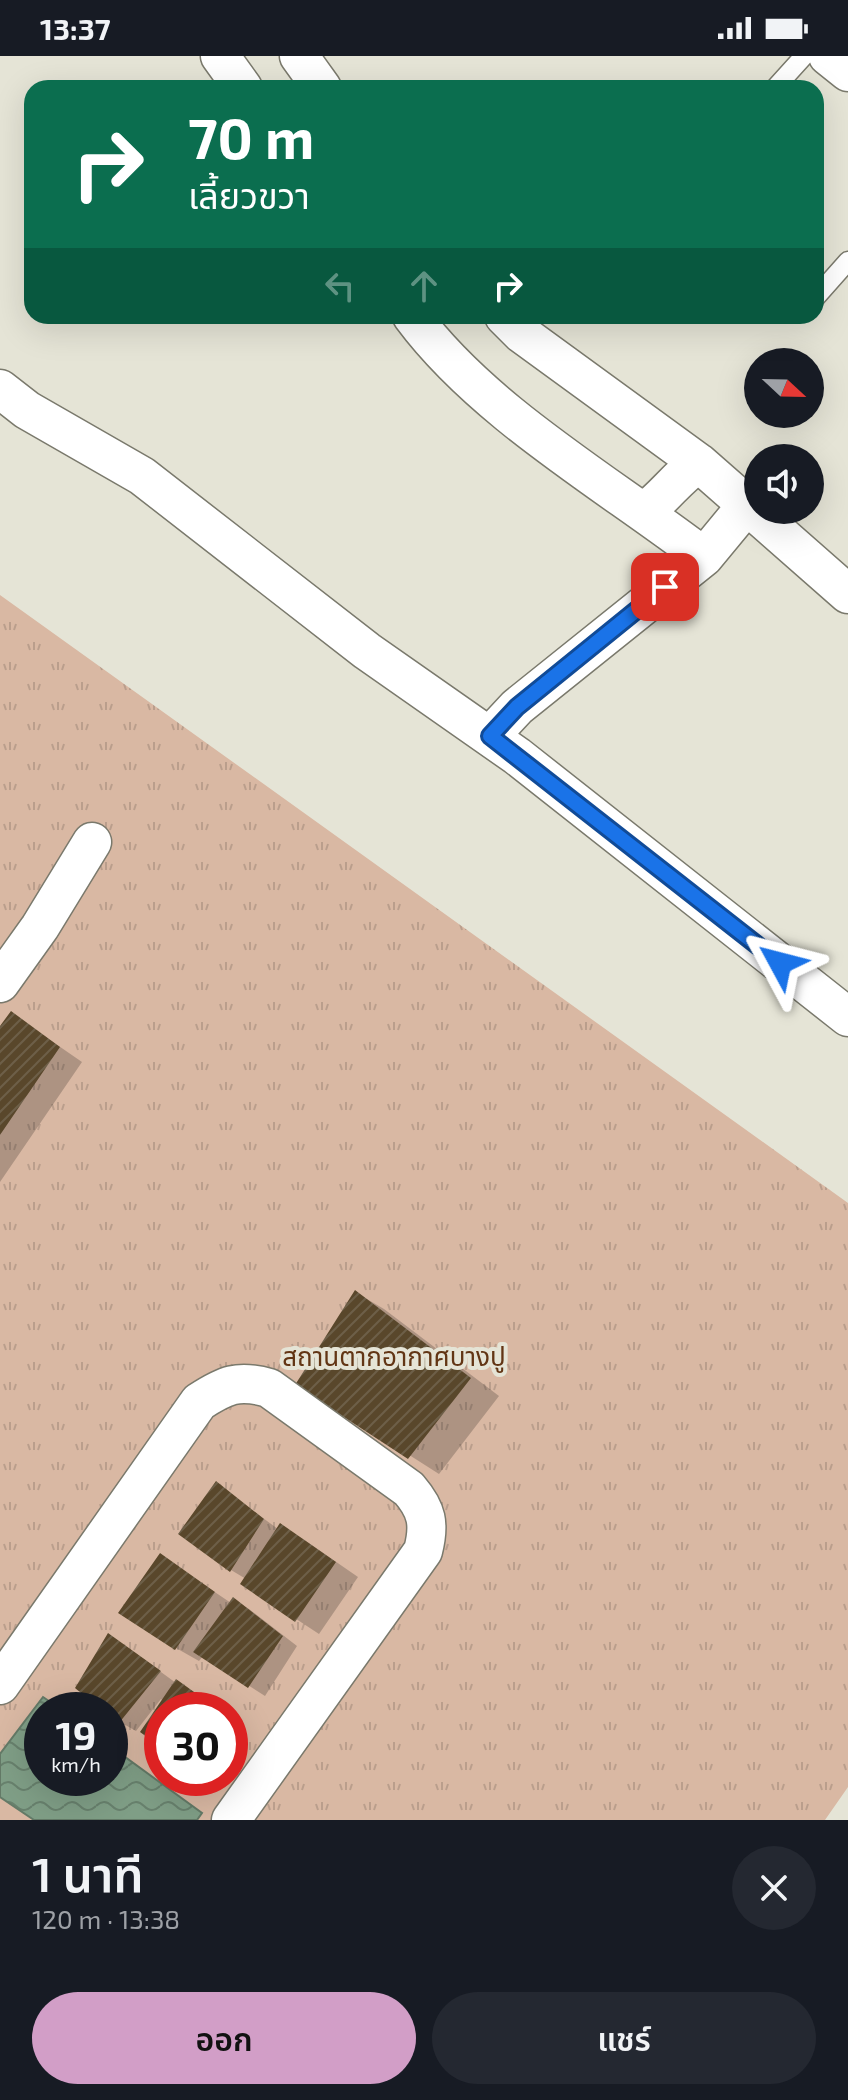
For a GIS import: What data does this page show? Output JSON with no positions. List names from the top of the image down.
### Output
{
  "parks": ["สถานตากอากาศบางปู"],
  "north": "right",
  "page": {
    "status": "13:37",
    "turn": ["70 m", "เลี้ยวขวา"],
    "speed": "19 km/h",
    "limit": "30",
    "heading": ["1 นาที", "120 m · 13:38"],
    "buttons": ["ออก", "แชร์"]
  }
}
